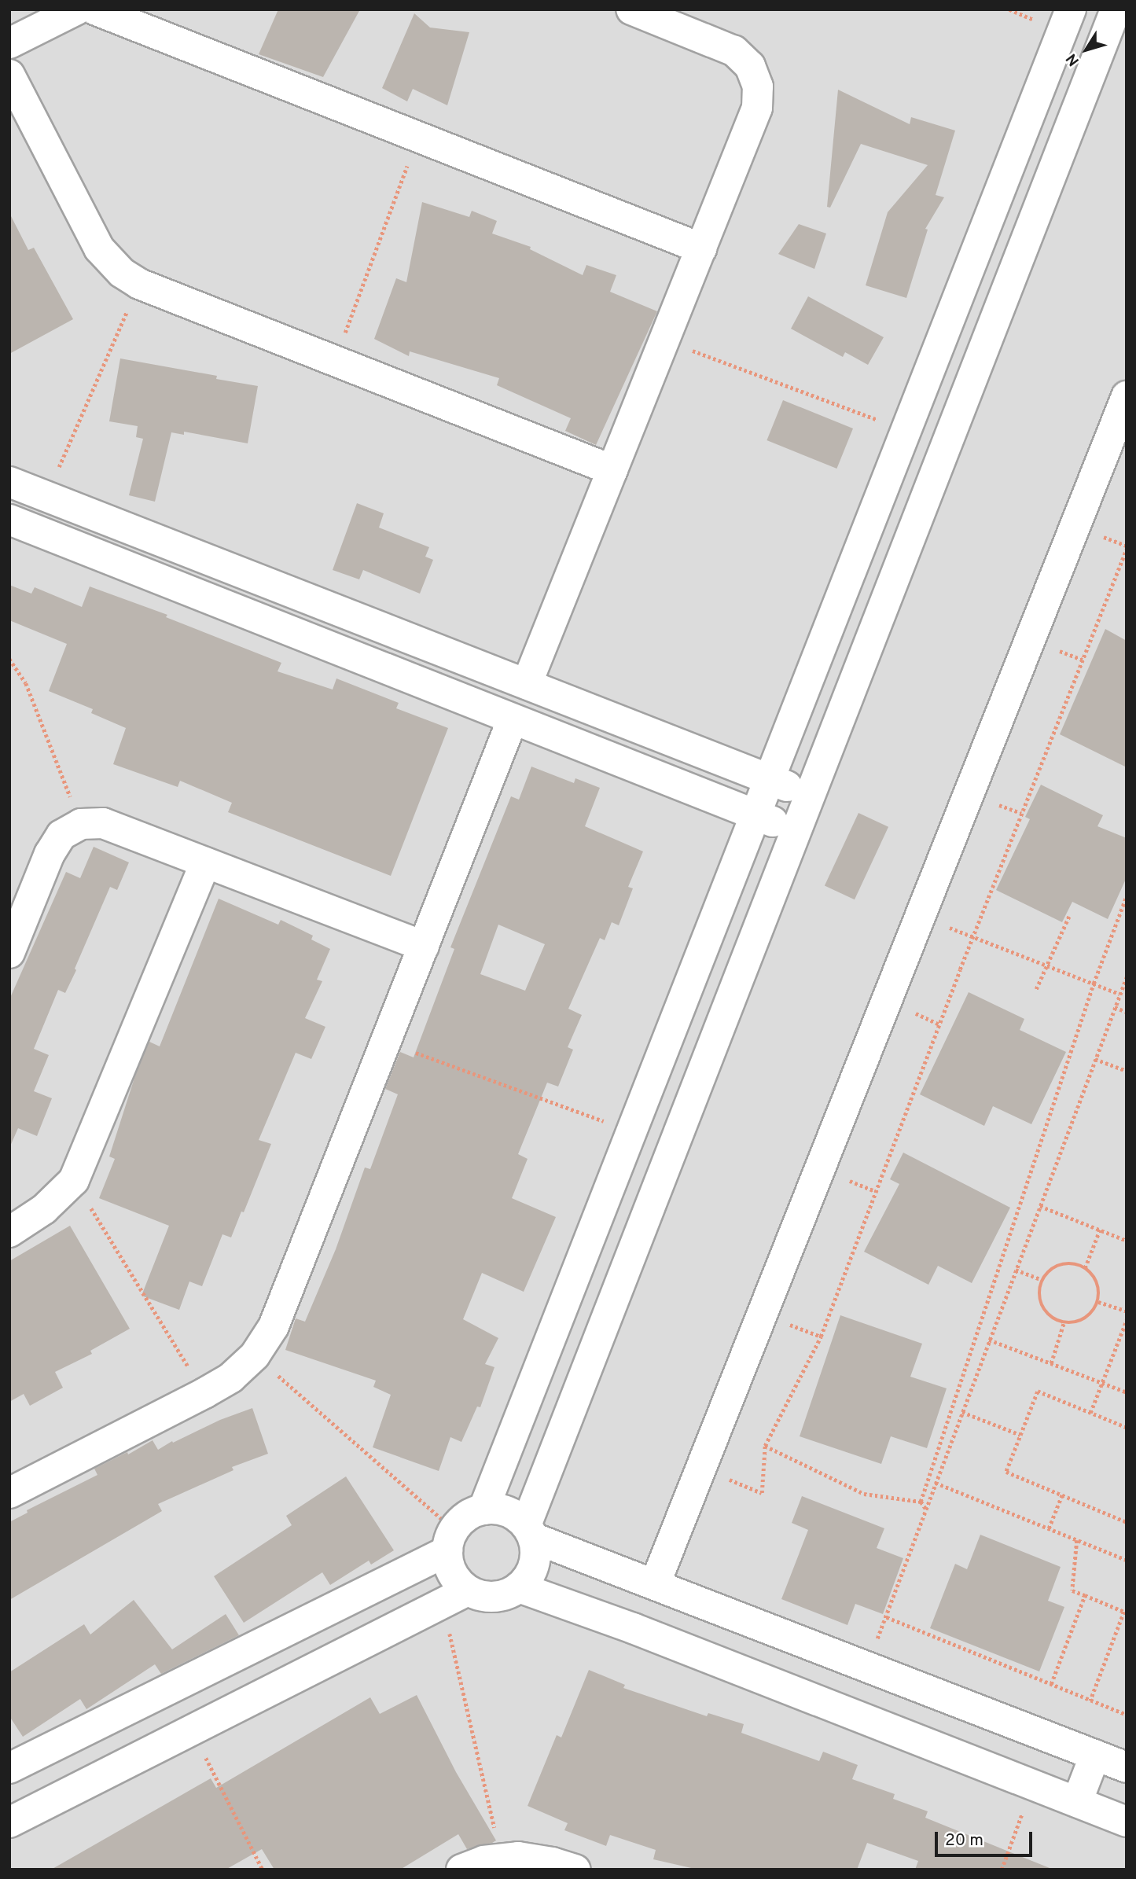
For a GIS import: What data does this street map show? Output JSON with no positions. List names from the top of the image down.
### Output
{
  "scale_bar": "20 m",
  "north": "bottom left"
}
